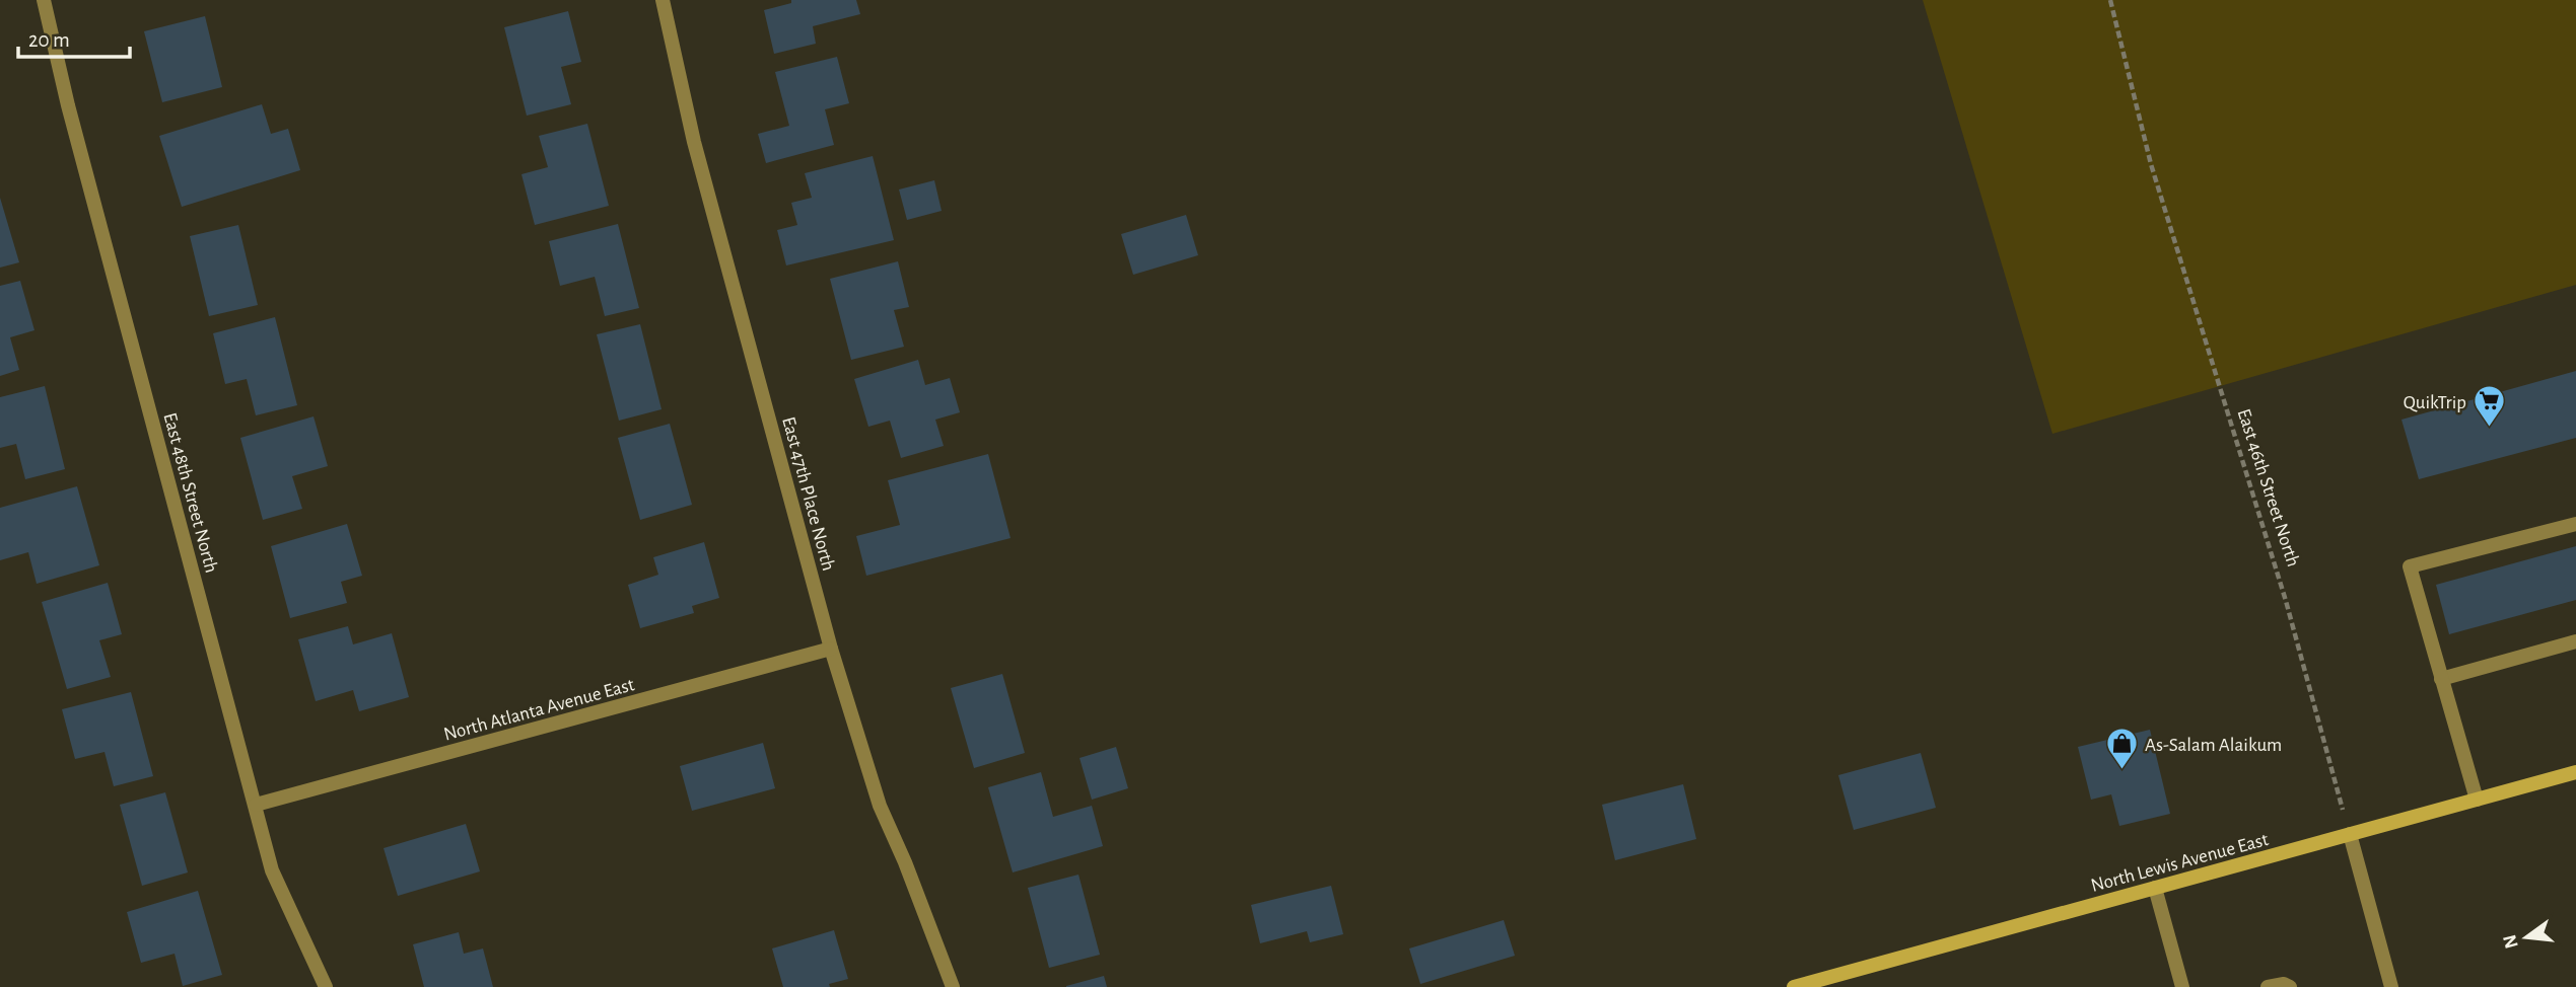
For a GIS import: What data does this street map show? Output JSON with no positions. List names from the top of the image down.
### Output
{
  "streets": {
    "main road": ["North Lewis Avenue East"],
    "street": ["East 48th Street North", "East 47th Place North", "North Atlanta Avenue East"],
    "path": ["East 46th Street North"]
  },
  "crossings": [
    ["East 46th Street North", "North Lewis Avenue East"],
    ["East 48th Street North", "North Atlanta Avenue East"],
    ["East 47th Place North", "North Atlanta Avenue East"]
  ],
  "places": {
    "supermarket": ["QuikTrip"],
    "shop": ["As-Salam Alaikum"]
  },
  "scale_bar": "20 m",
  "north": "left"
}
